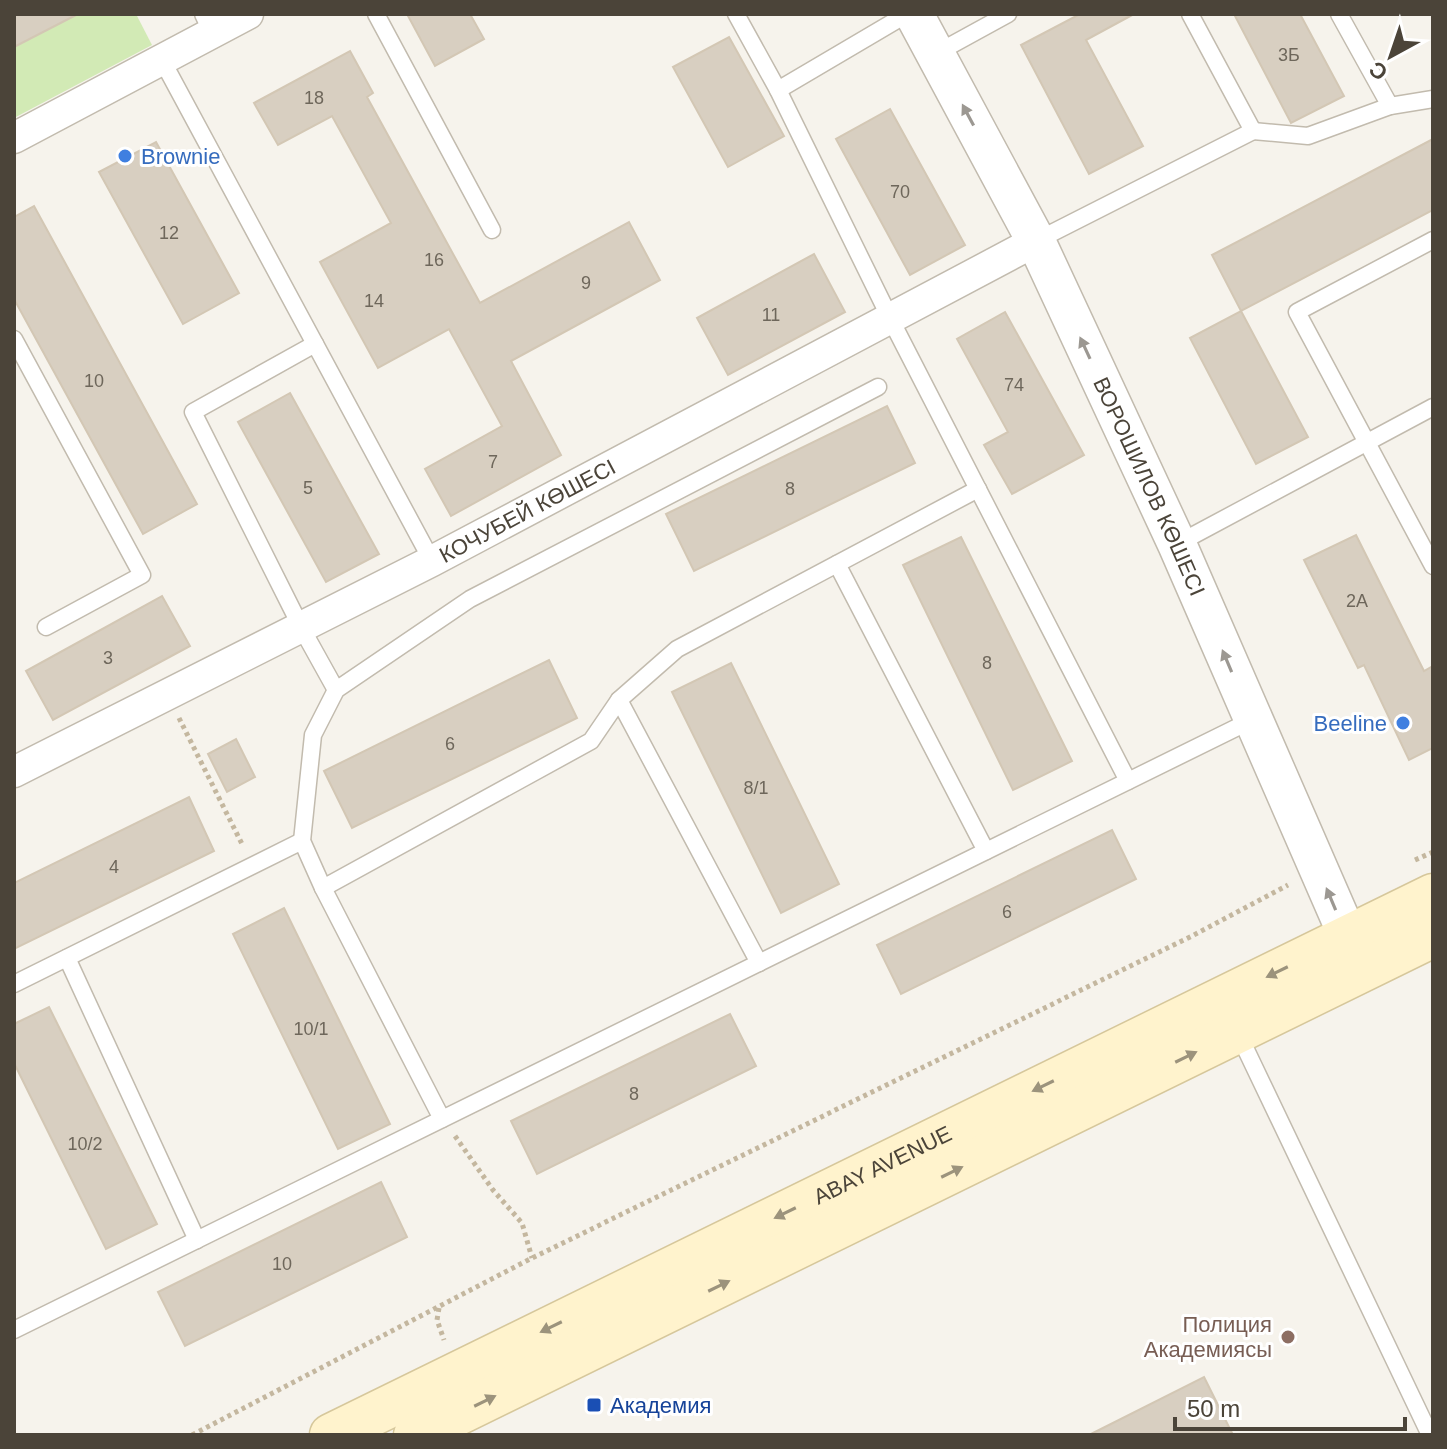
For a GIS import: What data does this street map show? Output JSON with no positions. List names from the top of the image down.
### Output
{
  "streets": {
    "main road": ["ABAY AVENUE"],
    "street": ["ВОРОШИЛОВ КӨШЕСІ", "КОЧУБЕЙ КӨШЕСІ"]
  },
  "crossings": [
    ["ВОРОШИЛОВ КӨШЕСІ", "КОЧУБЕЙ КӨШЕСІ"],
    ["ВОРОШИЛОВ КӨШЕСІ", "ABAY AVENUE"]
  ],
  "one_way": ["ВОРОШИЛОВ КӨШЕСІ"],
  "places": {
    "other": ["Brownie", "Beeline", "Полиция Академиясы"],
    "transit": ["Академия"]
  },
  "house_numbers": [
    "3Б",
    "18",
    "70",
    "12",
    "16",
    "9",
    "14",
    "11",
    "10",
    "74",
    "7",
    "5",
    "8",
    "2А",
    "3",
    "8",
    "6",
    "8/1",
    "4",
    "6",
    "10/1",
    "8",
    "10/2",
    "10"
  ],
  "scale_bar": "50 m",
  "north": "bottom left"
}
